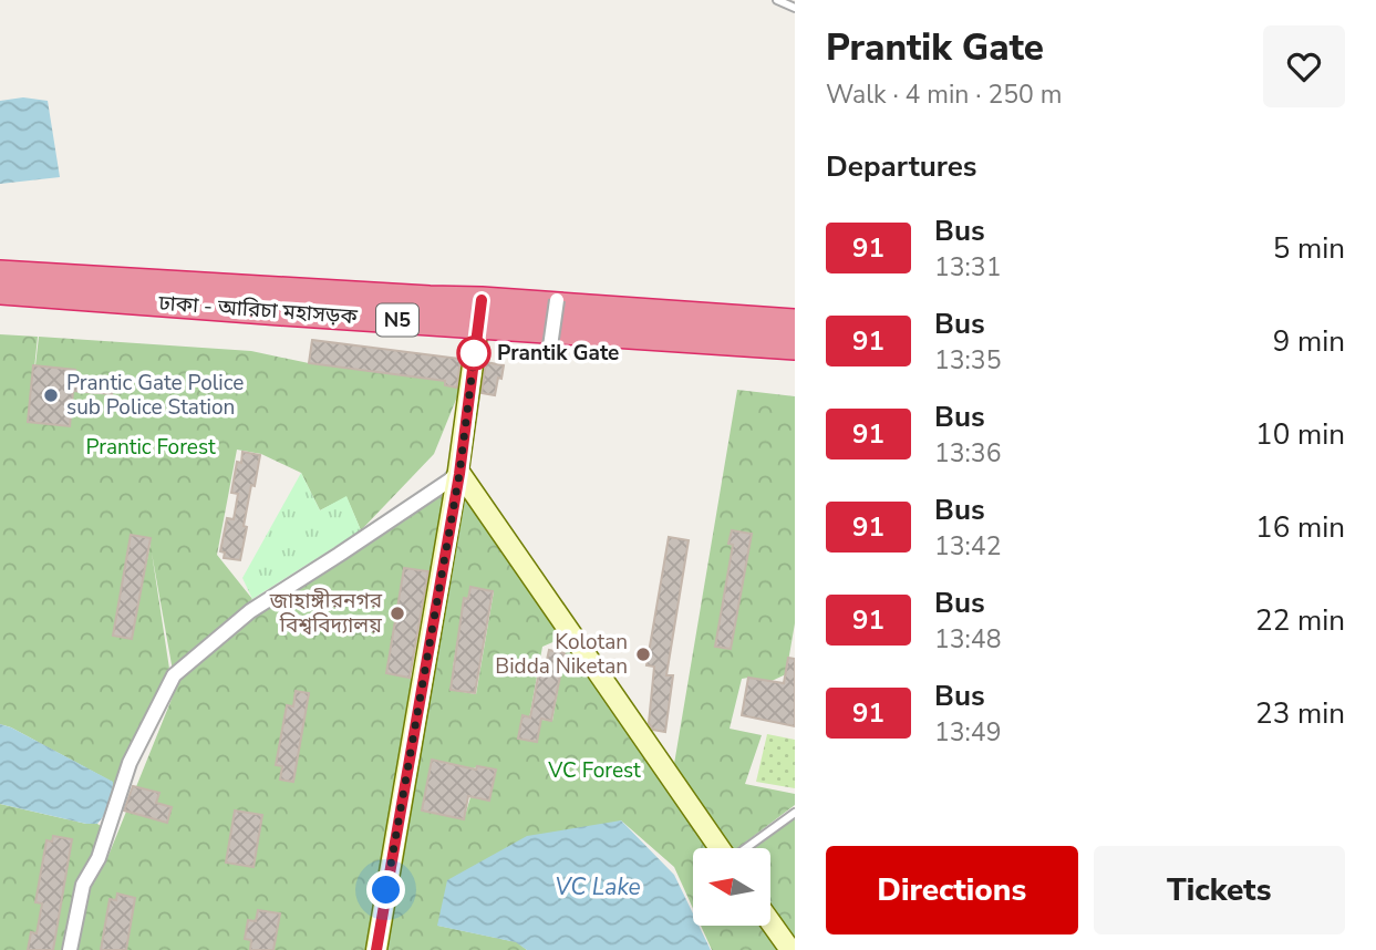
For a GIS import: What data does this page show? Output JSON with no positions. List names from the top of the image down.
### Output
{
  "streets": {
    "highway": ["ঢাকা - আরিচা মহাসড়ক", "N5"]
  },
  "water": ["VC Lake"],
  "parks": ["Prantic Forest", "VC Forest"],
  "places": [
    "Prantik Gate",
    "Prantic Gate Police sub Police Station",
    "জাহাঙ্গীরনগর বিশ্ববিদ্যালয়",
    "Kolotan Bidda Niketan"
  ],
  "lines": ["bus line 91"],
  "north": "left",
  "page": {
    "heading": [
      ["Prantik Gate", "Walk · 4 min · 250 m"],
      "Departures"
    ],
    "list": [
      {
        "mark": "91",
        "name": "Bus",
        "note": "13:31",
        "value": "5 min"
      },
      {
        "mark": "91",
        "name": "Bus",
        "note": "13:35",
        "value": "9 min"
      },
      {
        "mark": "91",
        "name": "Bus",
        "note": "13:36",
        "value": "10 min"
      },
      {
        "mark": "91",
        "name": "Bus",
        "note": "13:42",
        "value": "16 min"
      },
      {
        "mark": "91",
        "name": "Bus",
        "note": "13:48",
        "value": "22 min"
      },
      {
        "mark": "91",
        "name": "Bus",
        "note": "13:49",
        "value": "23 min"
      }
    ],
    "buttons": ["Directions", "Tickets"]
  }
}
